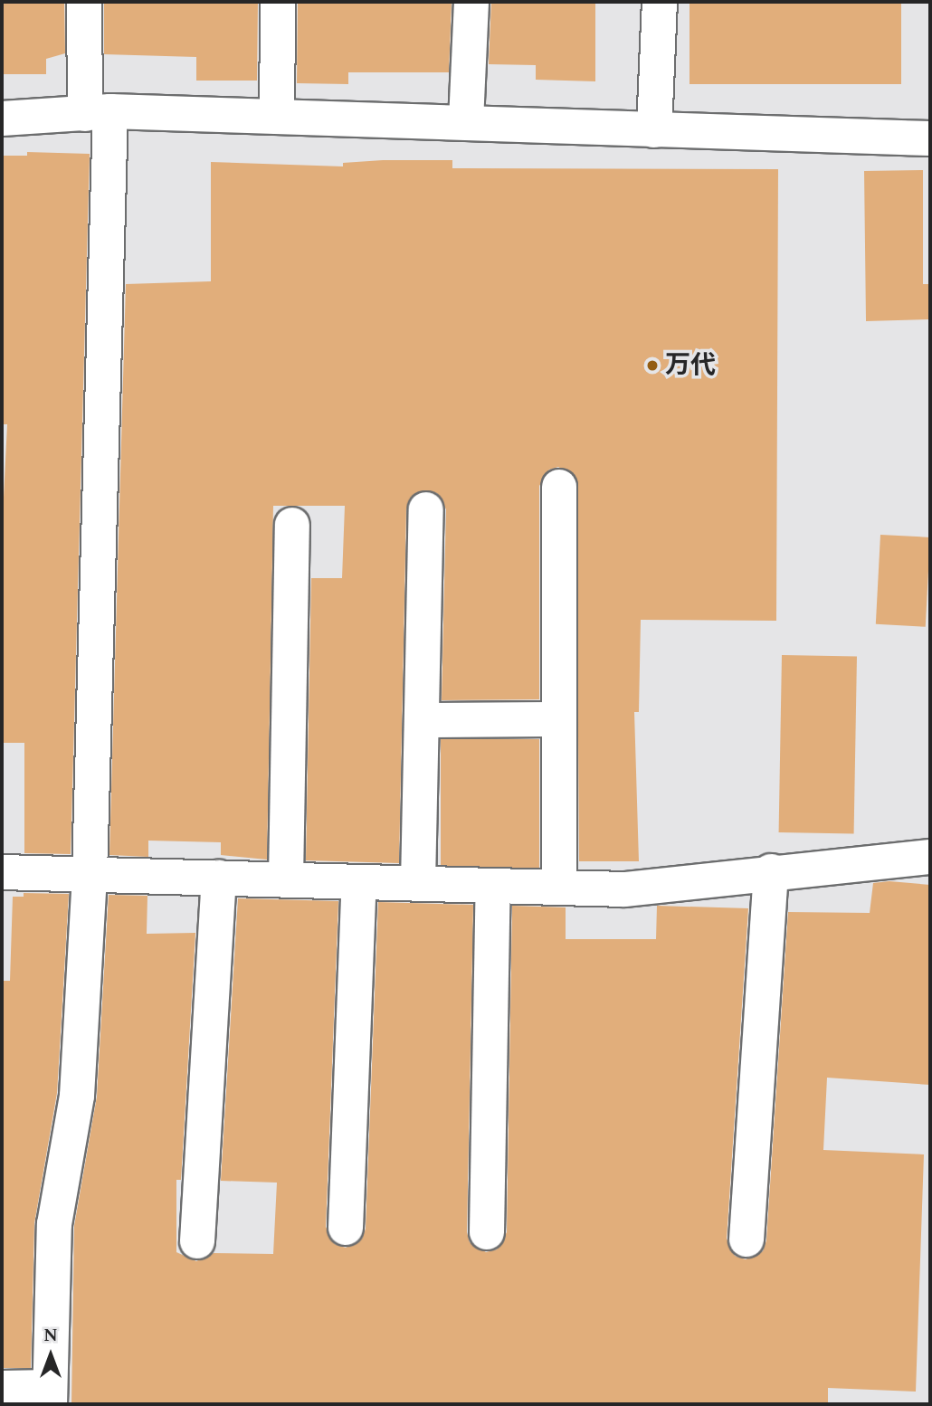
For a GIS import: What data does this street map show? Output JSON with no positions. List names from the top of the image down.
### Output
{
  "places": ["万代"],
  "north": "top"
}
